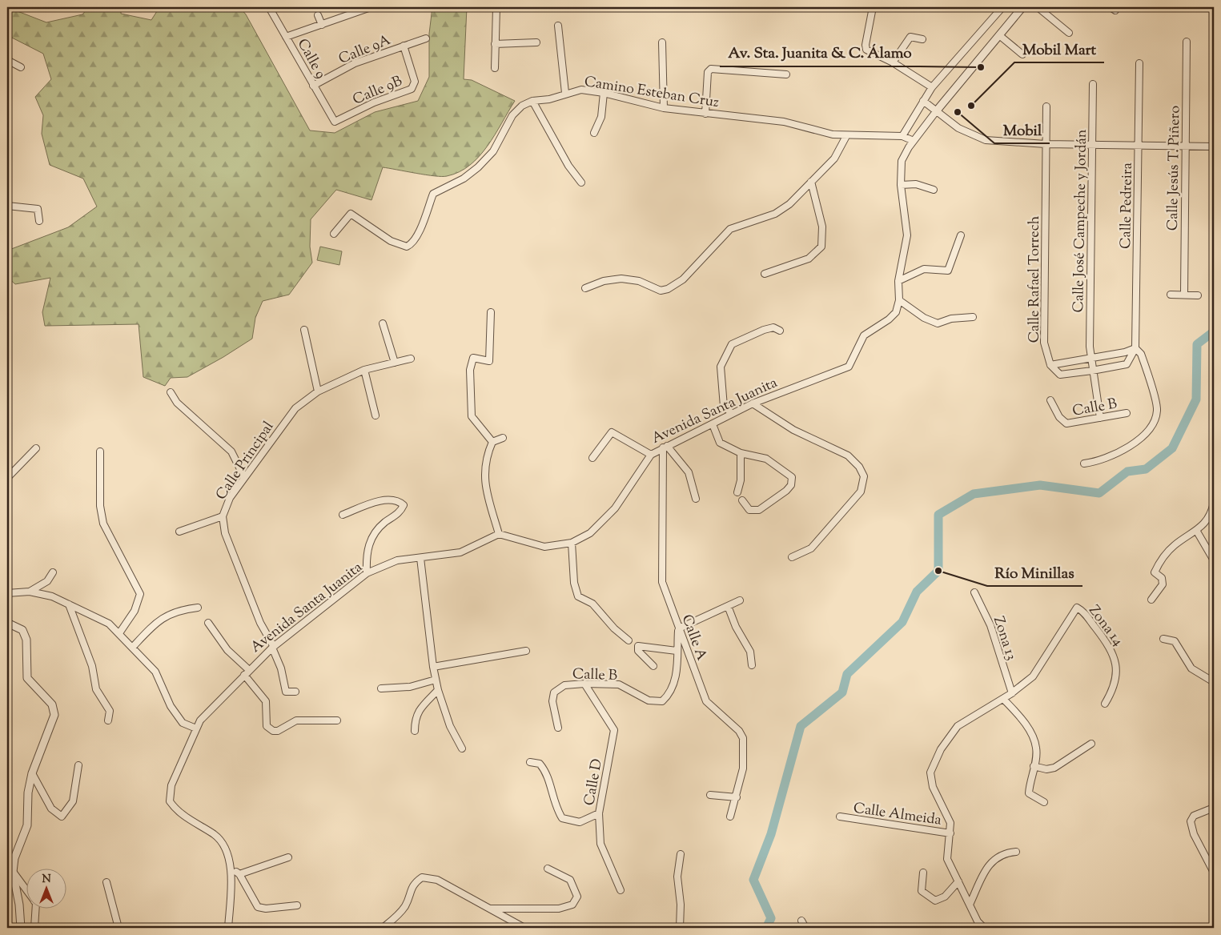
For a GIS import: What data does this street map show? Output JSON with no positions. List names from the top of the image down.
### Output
{
  "streets": {
    "street": [
      "Calle 9A",
      "Calle 9",
      "Calle 9B",
      "Camino Esteban Cruz",
      "Calle Jesús T. Piñero",
      "Calle Pedreira",
      "Calle José Campeche y Jordán",
      "Calle Rafael Torrech",
      "Calle B",
      "Avenida Santa Juanita",
      "Calle Principal",
      "Zona 14",
      "Calle A",
      "Zona 13",
      "Calle D",
      "Calle Almeida"
    ]
  },
  "crossings": [
    ["Calle 9A", "Calle 9"],
    ["Calle 9A", "Calle 9B"],
    ["Calle 9", "Calle 9B"],
    ["Camino Esteban Cruz", "Avenida Santa Juanita"],
    ["Calle B", "Calle A"],
    ["Calle B", "Calle D"],
    ["Avenida Santa Juanita", "Calle Principal"],
    ["Avenida Santa Juanita", "Calle A"],
    ["Zona 14", "Zona 13"]
  ],
  "places": [
    "Av. Sta. Juanita & C. Álamo",
    "Mobil Mart",
    "Mobil",
    "Río Minillas"
  ],
  "north": "top"
}
